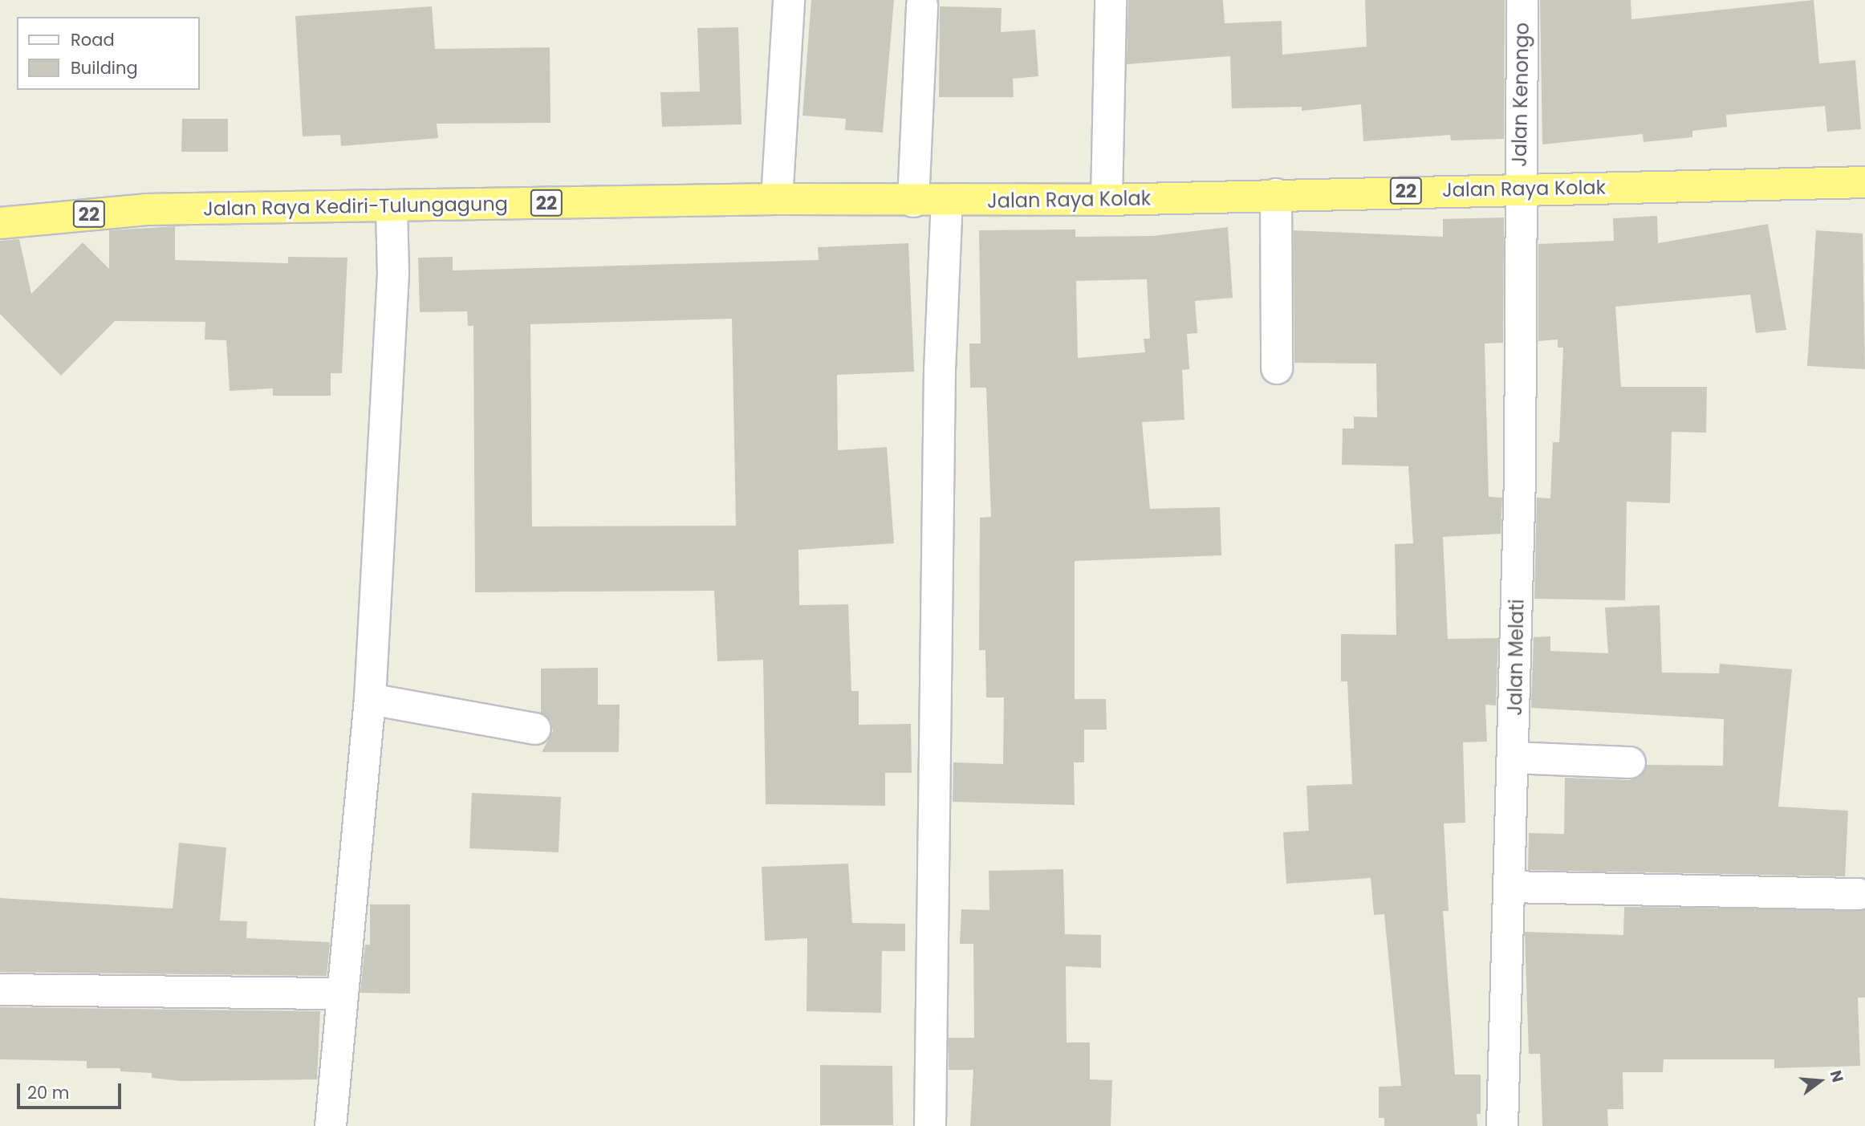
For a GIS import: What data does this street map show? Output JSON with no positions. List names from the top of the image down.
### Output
{
  "streets": {
    "highway": ["Jalan Raya Kolak", "22", "Jalan Raya Kediri-Tulungagung"],
    "street": ["Jalan Kenongo", "Jalan Melati"]
  },
  "crossings": [
    ["Jalan Kenongo", "Jalan Raya Kolak"],
    ["Jalan Kenongo", "Jalan Melati"],
    ["Jalan Raya Kolak", "Jalan Raya Kediri-Tulungagung"],
    ["Jalan Raya Kolak", "Jalan Melati"]
  ],
  "legend": ["Road", "Building"],
  "scale_bar": "20 m",
  "north": "right"
}
